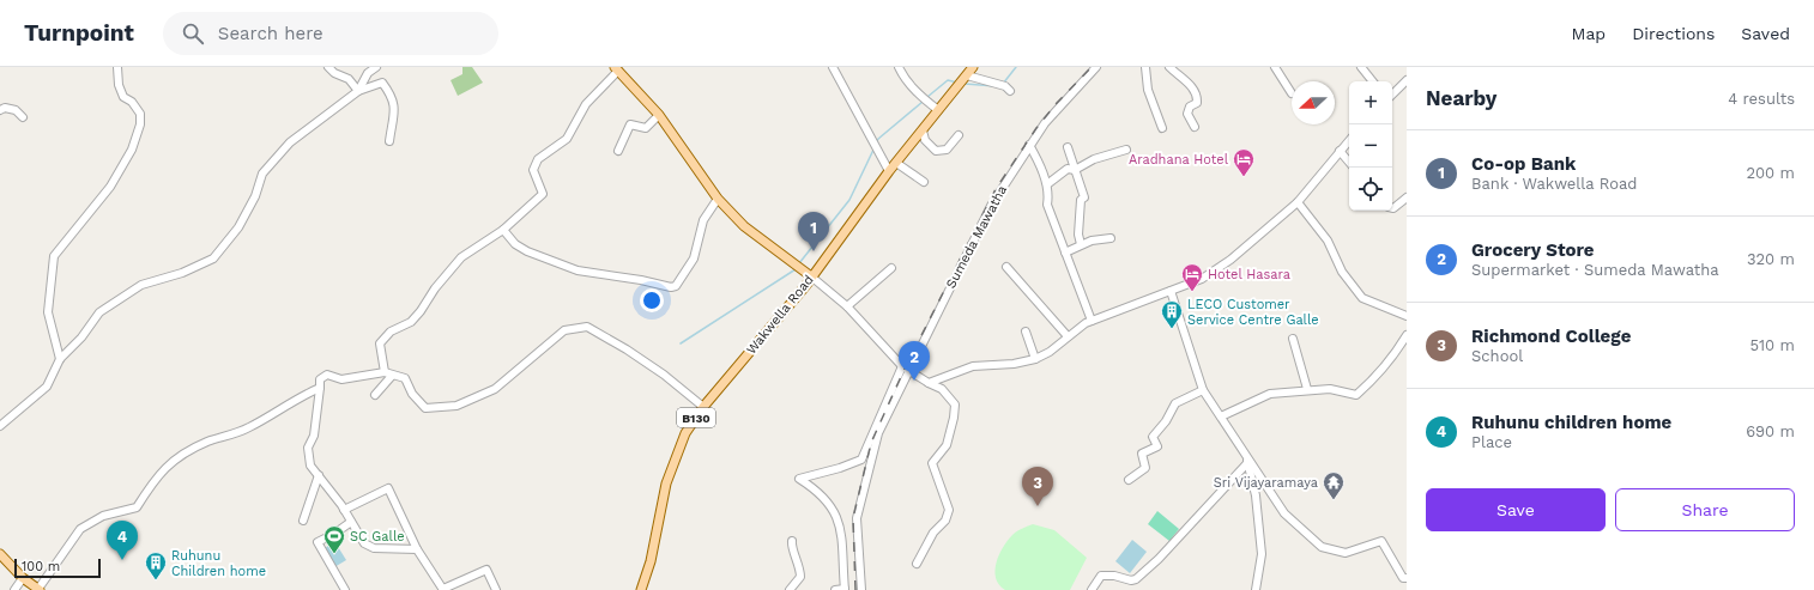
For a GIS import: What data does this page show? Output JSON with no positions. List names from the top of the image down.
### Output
{
  "streets": {
    "main road": ["Wakwella Road", "B130"],
    "street": ["Sumeda Mawatha"]
  },
  "places": {
    "hotel": ["Aradhana Hotel", "Hotel Hasara"],
    "building": ["LECO Customer Service Centre Galle", "Ruhunu Children home"],
    "temple": ["Sri Vijayaramaya"],
    "sports": ["SC Galle"]
  },
  "scale_bar": "100 m",
  "north": "left",
  "page": {
    "header": "Turnpoint",
    "search": "Search here",
    "nav": ["Map", "Directions", "Saved"],
    "heading": ["Nearby", "4 results"],
    "map_buttons": ["+", "−"],
    "list": [
      {
        "mark": "1",
        "name": "Co-op Bank",
        "note": "Bank · Wakwella Road",
        "value": "200 m"
      },
      {
        "mark": "2",
        "name": "Grocery Store",
        "note": "Supermarket · Sumeda Mawatha",
        "value": "320 m"
      },
      {
        "mark": "3",
        "name": "Richmond College",
        "note": "School",
        "value": "510 m"
      },
      {
        "mark": "4",
        "name": "Ruhunu children home",
        "note": "Place",
        "value": "690 m"
      }
    ],
    "pins": [
      "1",
      "2",
      "3",
      "4"
    ],
    "buttons": ["Save", "Share"],
    "scale": "100 m"
  }
}
